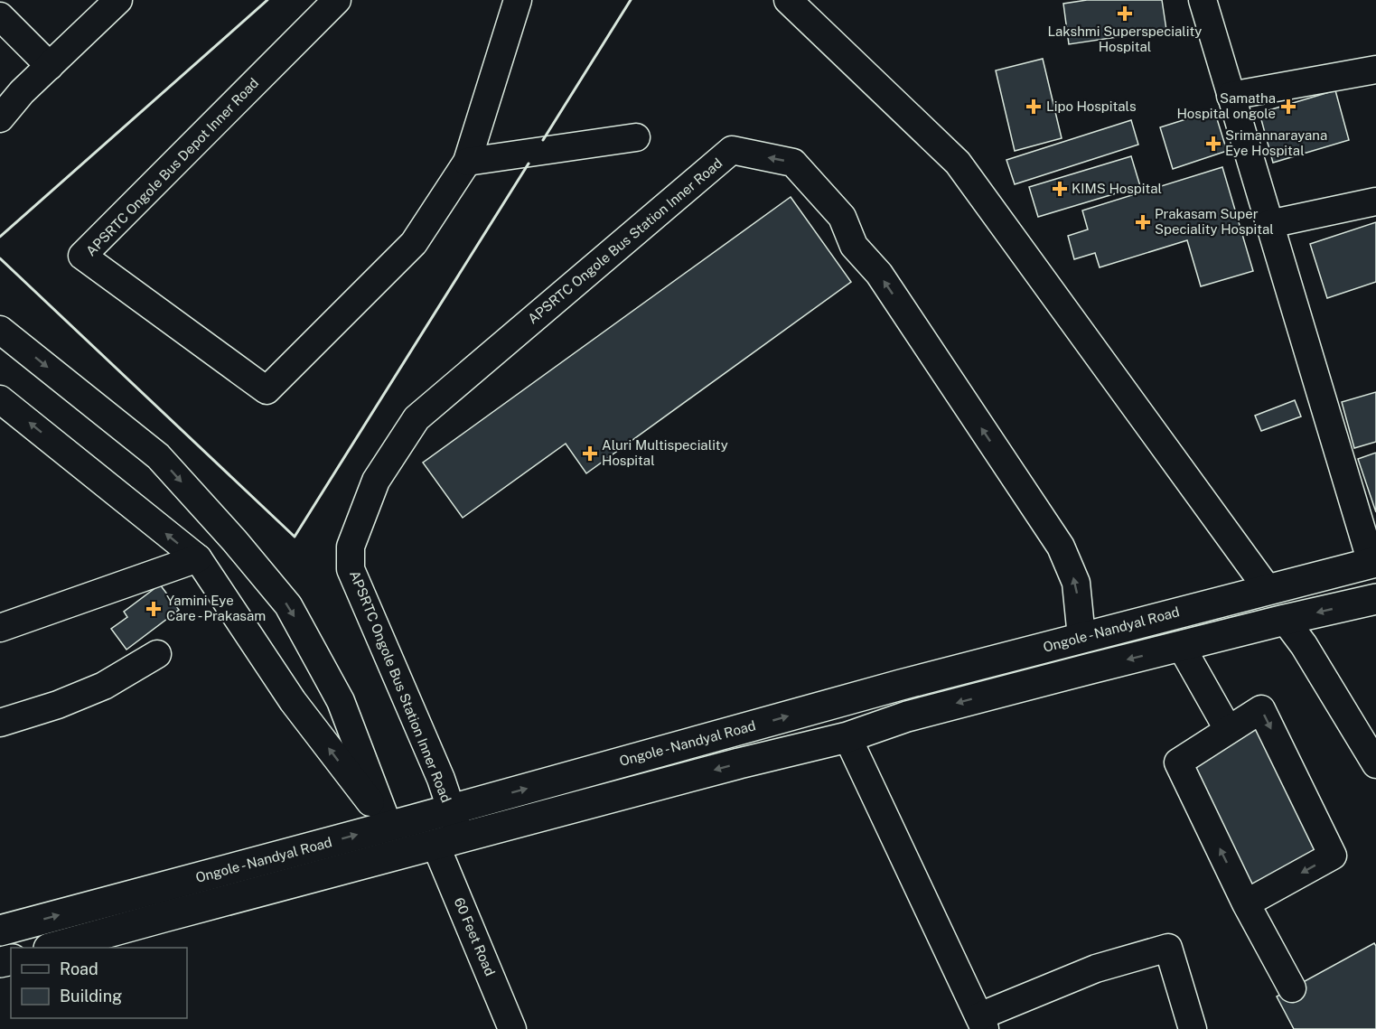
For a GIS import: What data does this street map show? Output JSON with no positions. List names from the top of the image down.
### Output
{
  "streets": {
    "main road": ["Ongole - Nandyal Road"],
    "street": ["APSRTC Ongole Bus Depot Inner Road", "APSRTC Ongole Bus Station Inner Road", "60 Feet Road"]
  },
  "crossings": [
    ["APSRTC Ongole Bus Station Inner Road", "Ongole - Nandyal Road"]
  ],
  "places": {
    "health": [
      "Lakshmi Superspeciality Hospital",
      "Lipo Hospitals",
      "Samatha Hospital ongole",
      "Srimannarayana Eye Hospital",
      "KIMS Hospital",
      "Prakasam Super Speciality Hospital",
      "Aluri Multispeciality Hospital",
      "Yamini Eye Care - Prakasam"
    ]
  },
  "legend": ["Road", "Building"]
}
